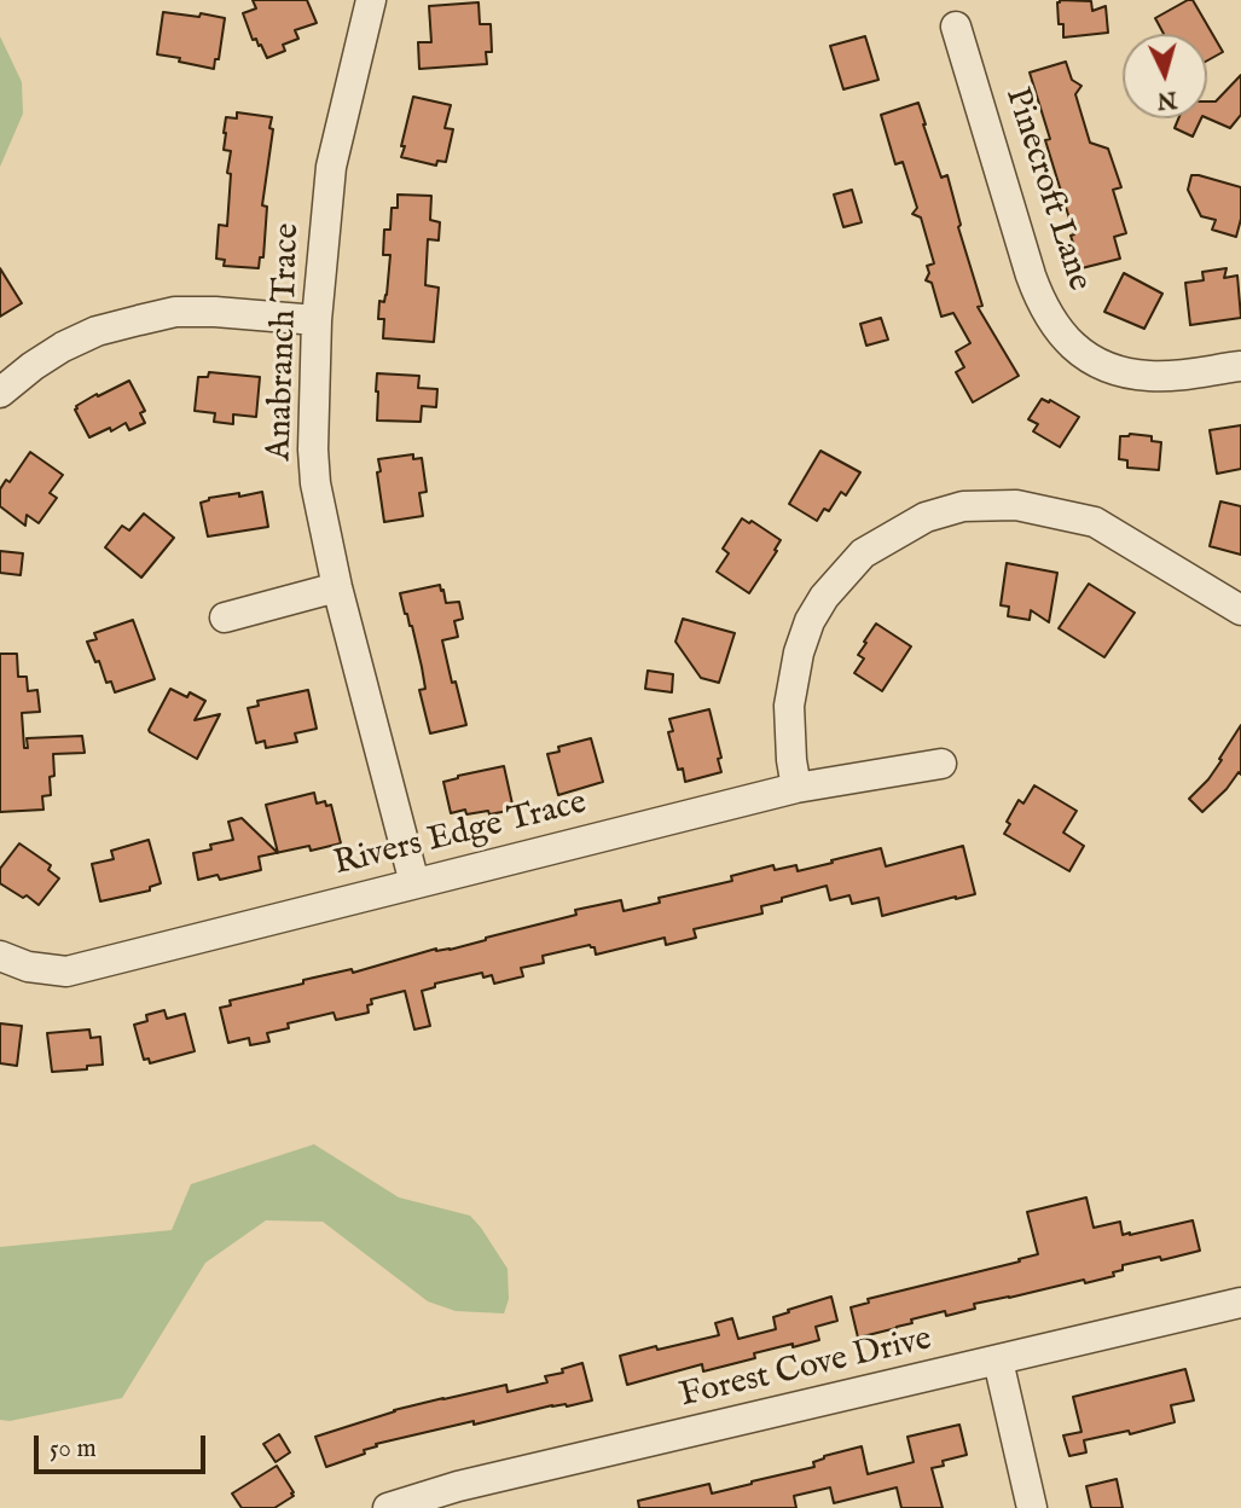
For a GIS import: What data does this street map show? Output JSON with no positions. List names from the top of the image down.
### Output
{
  "streets": {
    "street": [
      "Pinecroft Lane",
      "Anabranch Trace",
      "Rivers Edge Trace",
      "Forest Cove Drive"
    ]
  },
  "crossings": [
    ["Anabranch Trace", "Rivers Edge Trace"]
  ],
  "scale_bar": "50 m",
  "north": "bottom"
}
